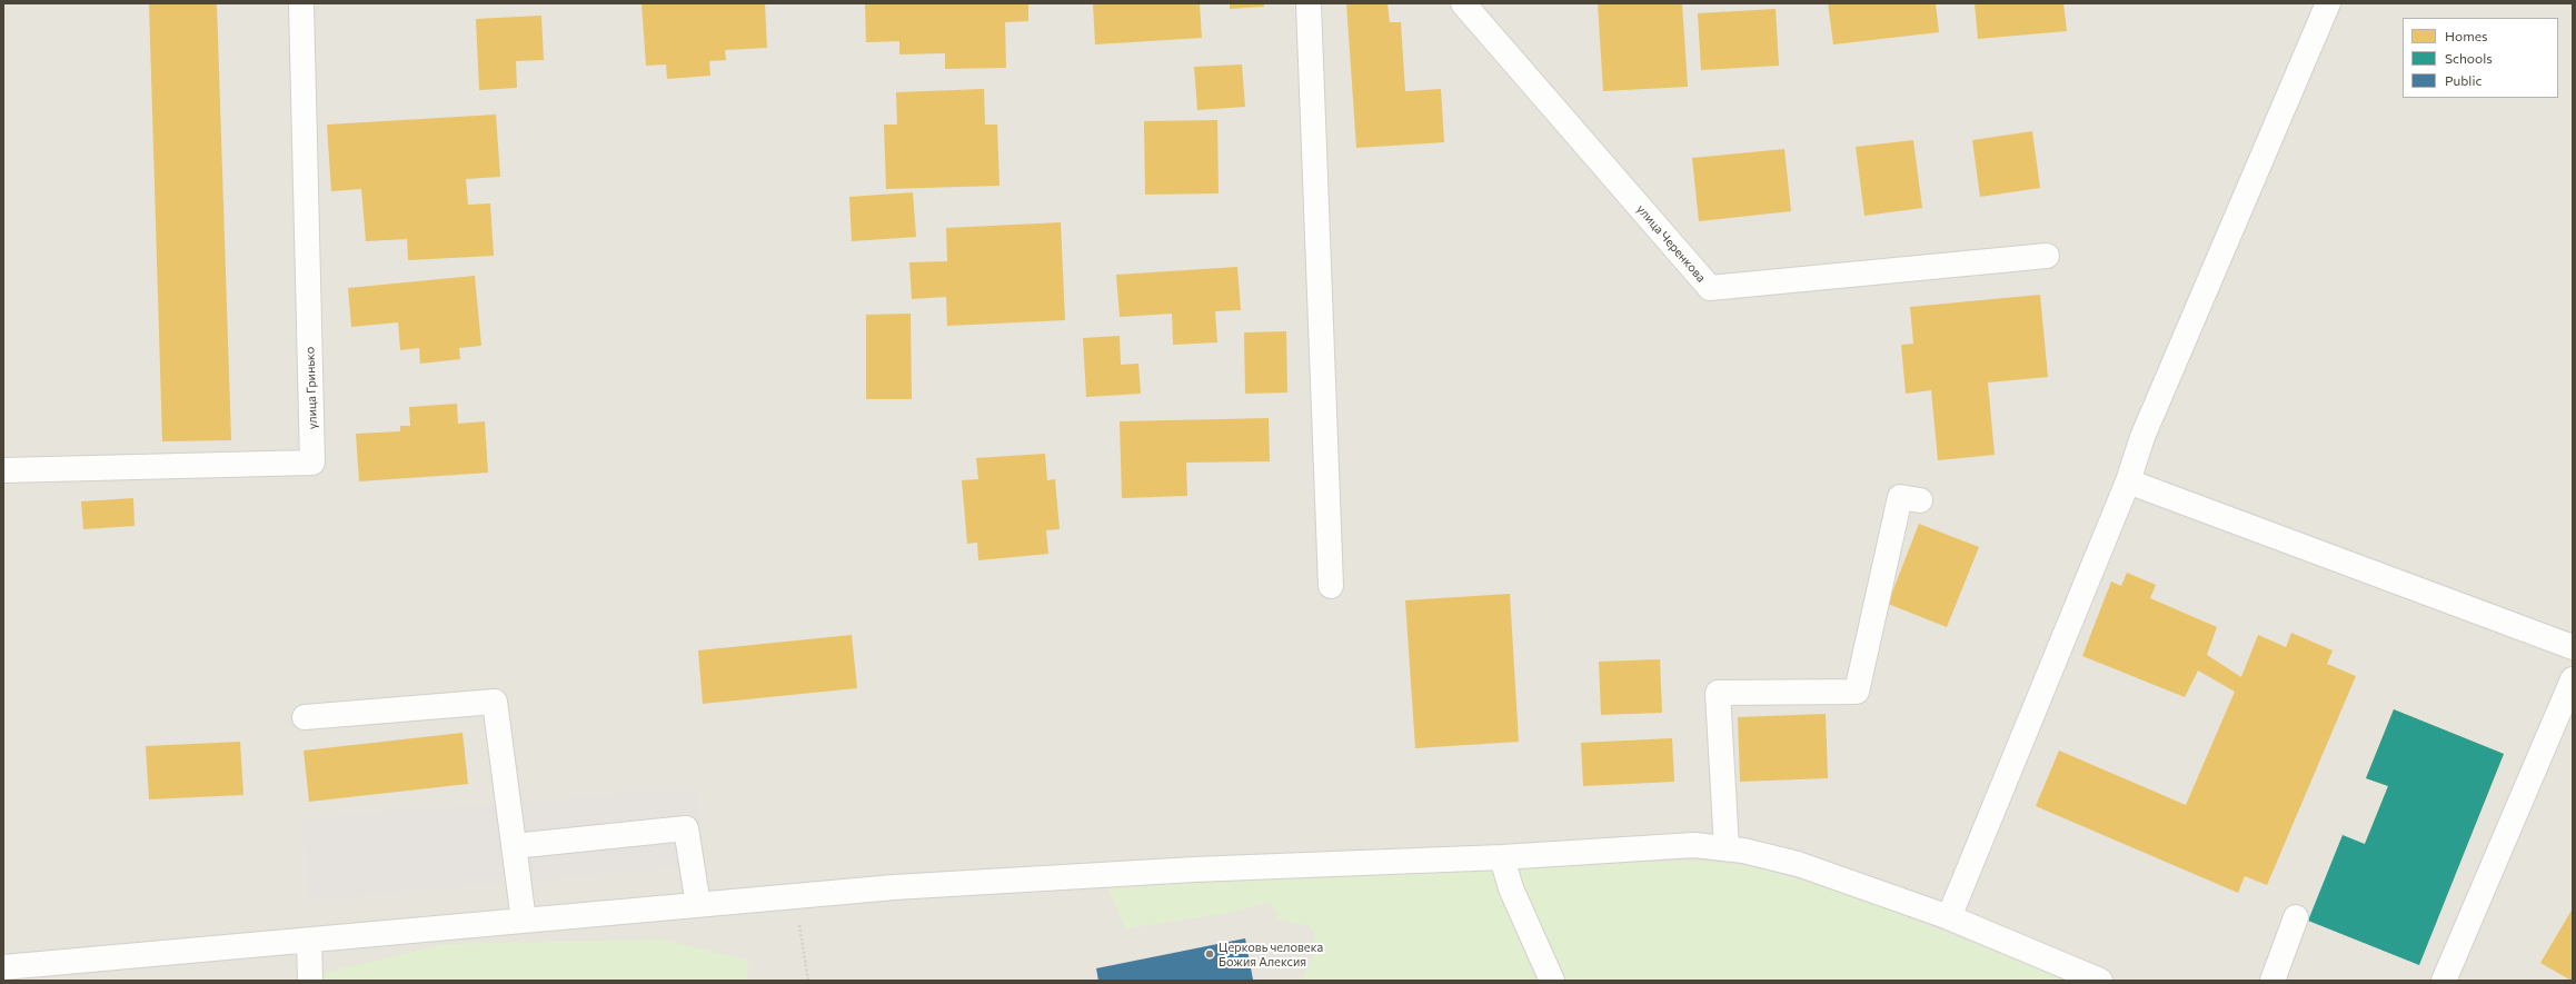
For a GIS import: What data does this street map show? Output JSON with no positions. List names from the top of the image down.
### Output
{
  "streets": {
    "street": ["улица Черенкова", "улица Гринько"]
  },
  "places": ["Церковь человека Божия Алексия"],
  "legend": ["Homes", "Schools", "Public"]
}
